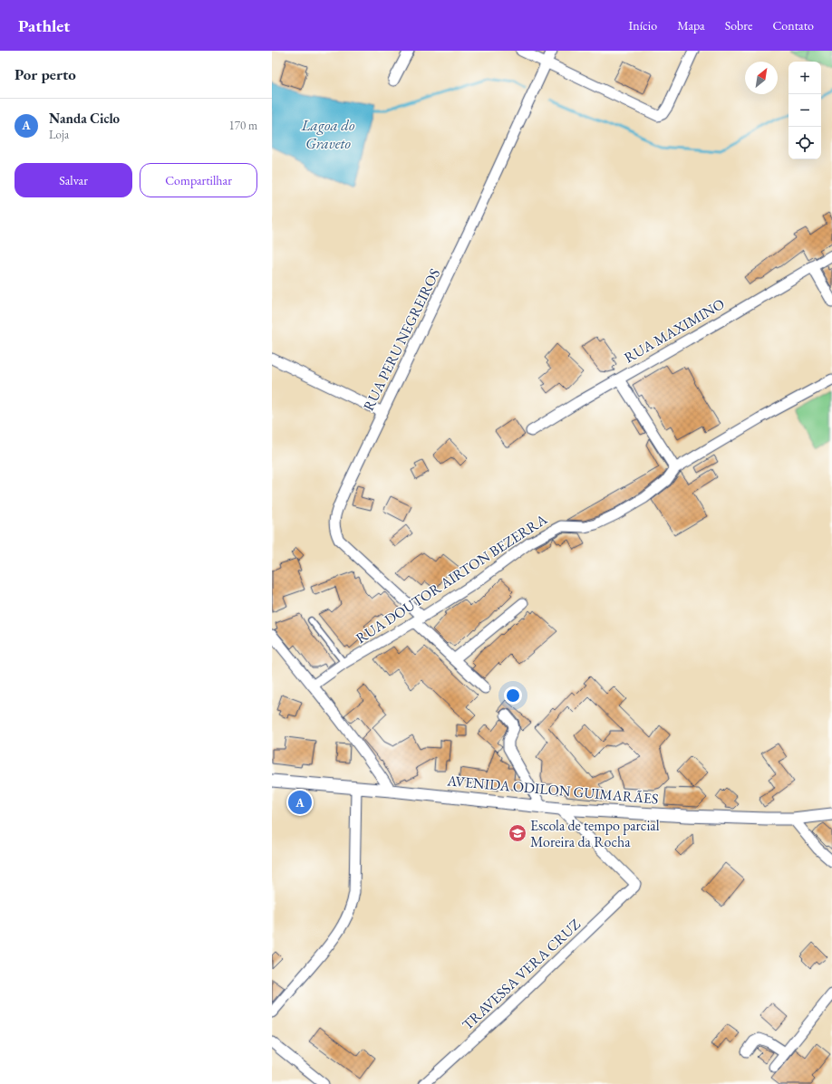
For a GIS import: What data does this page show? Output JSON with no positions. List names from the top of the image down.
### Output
{
  "streets": {
    "street": [
      "RUA MAXIMINO",
      "RUA PERU NEGREIROS",
      "RUA DOUTOR AIRTON BEZERRA",
      "AVENIDA ODILON GUIMARÃES",
      "TRAVESSA VERA CRUZ"
    ]
  },
  "crossings": [
    ["RUA PERU NEGREIROS", "RUA DOUTOR AIRTON BEZERRA"],
    ["AVENIDA ODILON GUIMARÃES", "TRAVESSA VERA CRUZ"]
  ],
  "water": ["Lagoa do Graveto"],
  "places": {
    "school or university": ["Escola de tempo parcial Moreira da Rocha"]
  },
  "north": "top right",
  "page": {
    "header": "Pathlet",
    "nav": [
      "Início",
      "Mapa",
      "Sobre",
      "Contato"
    ],
    "heading": "Por perto",
    "map_buttons": ["+", "−"],
    "list": [
      {
        "mark": "A",
        "name": "Nanda Ciclo",
        "note": "Loja",
        "value": "170 m"
      }
    ],
    "buttons": ["Salvar", "Compartilhar"],
    "pins": "A"
  }
}
